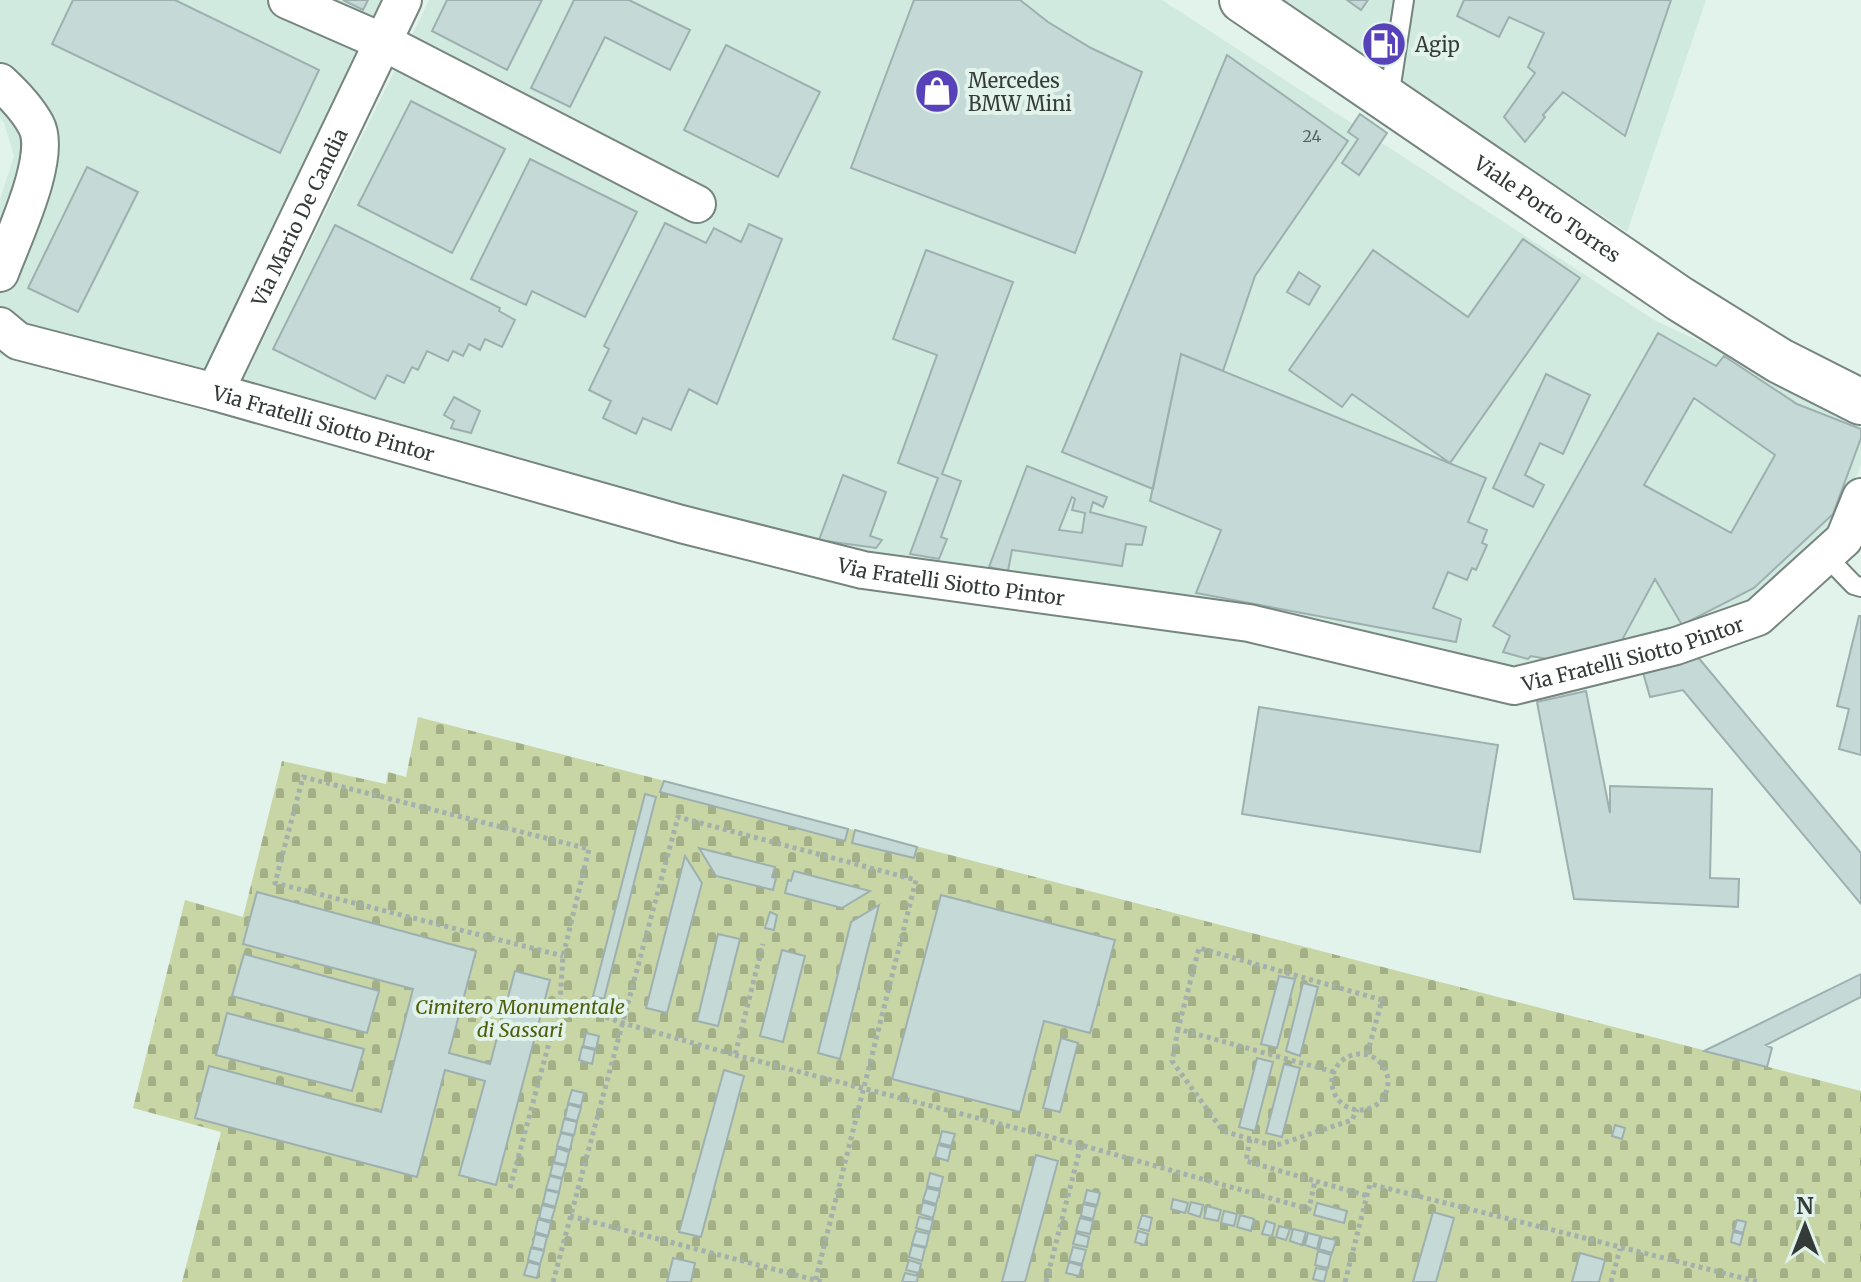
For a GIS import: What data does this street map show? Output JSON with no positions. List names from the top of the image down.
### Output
{
  "streets": {
    "main road": ["Viale Porto Torres"],
    "street": ["Via Mario De Candia", "Via Fratelli Siotto Pintor"]
  },
  "crossings": [
    ["Via Mario De Candia", "Via Fratelli Siotto Pintor"]
  ],
  "parks": ["Cimitero Monumentale di Sassari"],
  "places": {
    "fuel station": ["Agip"],
    "shop": ["Mercedes BMW Mini"]
  },
  "house_numbers": ["24"],
  "north": "top"
}
